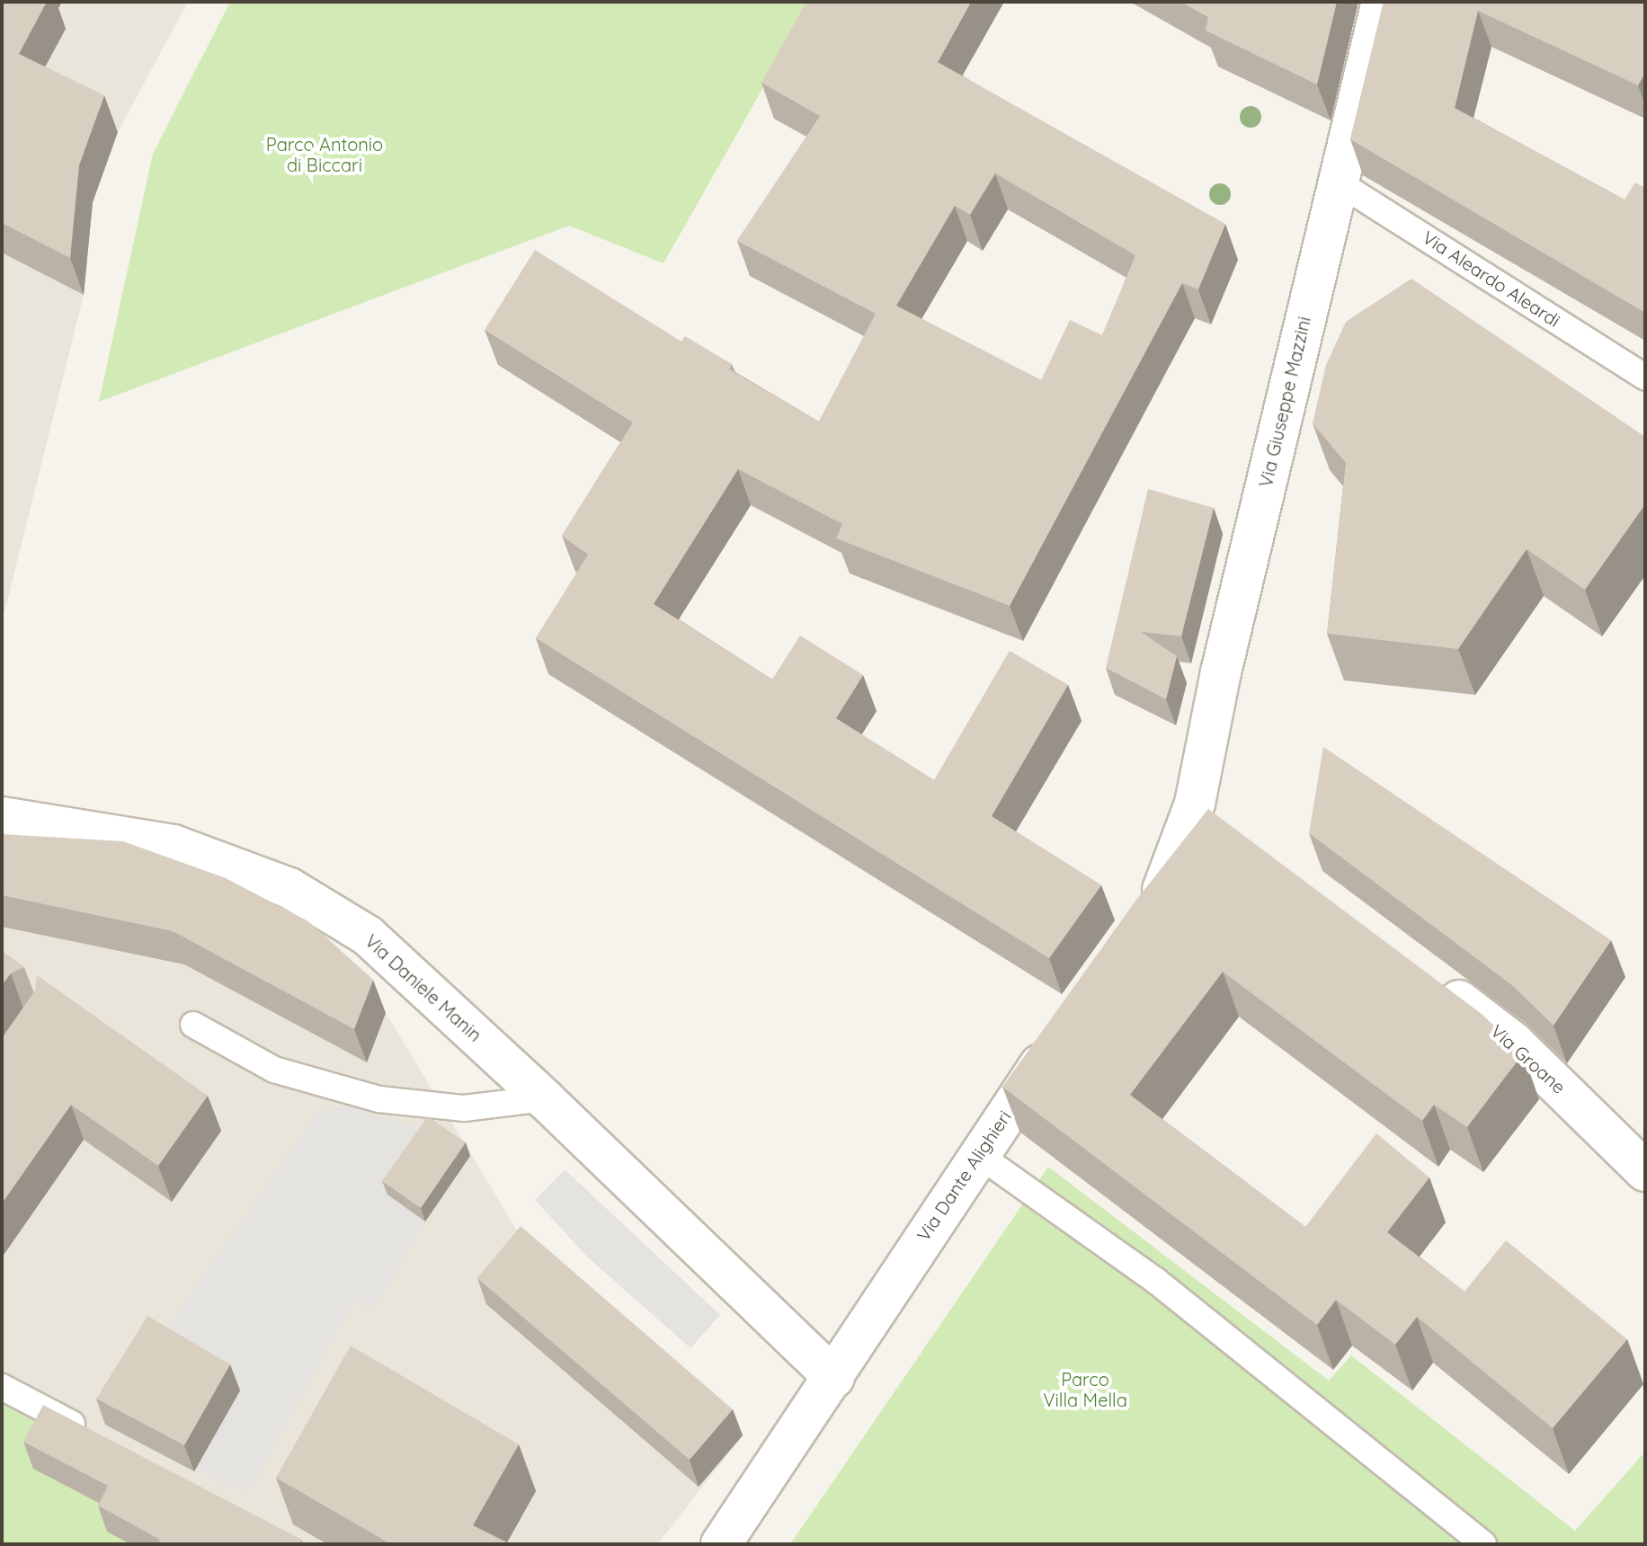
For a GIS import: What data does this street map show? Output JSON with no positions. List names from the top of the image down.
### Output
{
  "streets": {
    "street": [
      "Via Giuseppe Mazzini",
      "Via Daniele Manin",
      "Via Groane",
      "Via Dante Alighieri"
    ],
    "lane": ["Via Aleardo Aleardi"]
  },
  "crossings": [
    ["Via Aleardo Aleardi", "Via Giuseppe Mazzini"],
    ["Via Daniele Manin", "Via Dante Alighieri"]
  ],
  "parks": ["Parco Antonio di Biccari", "Parco Villa Mella"]
}
